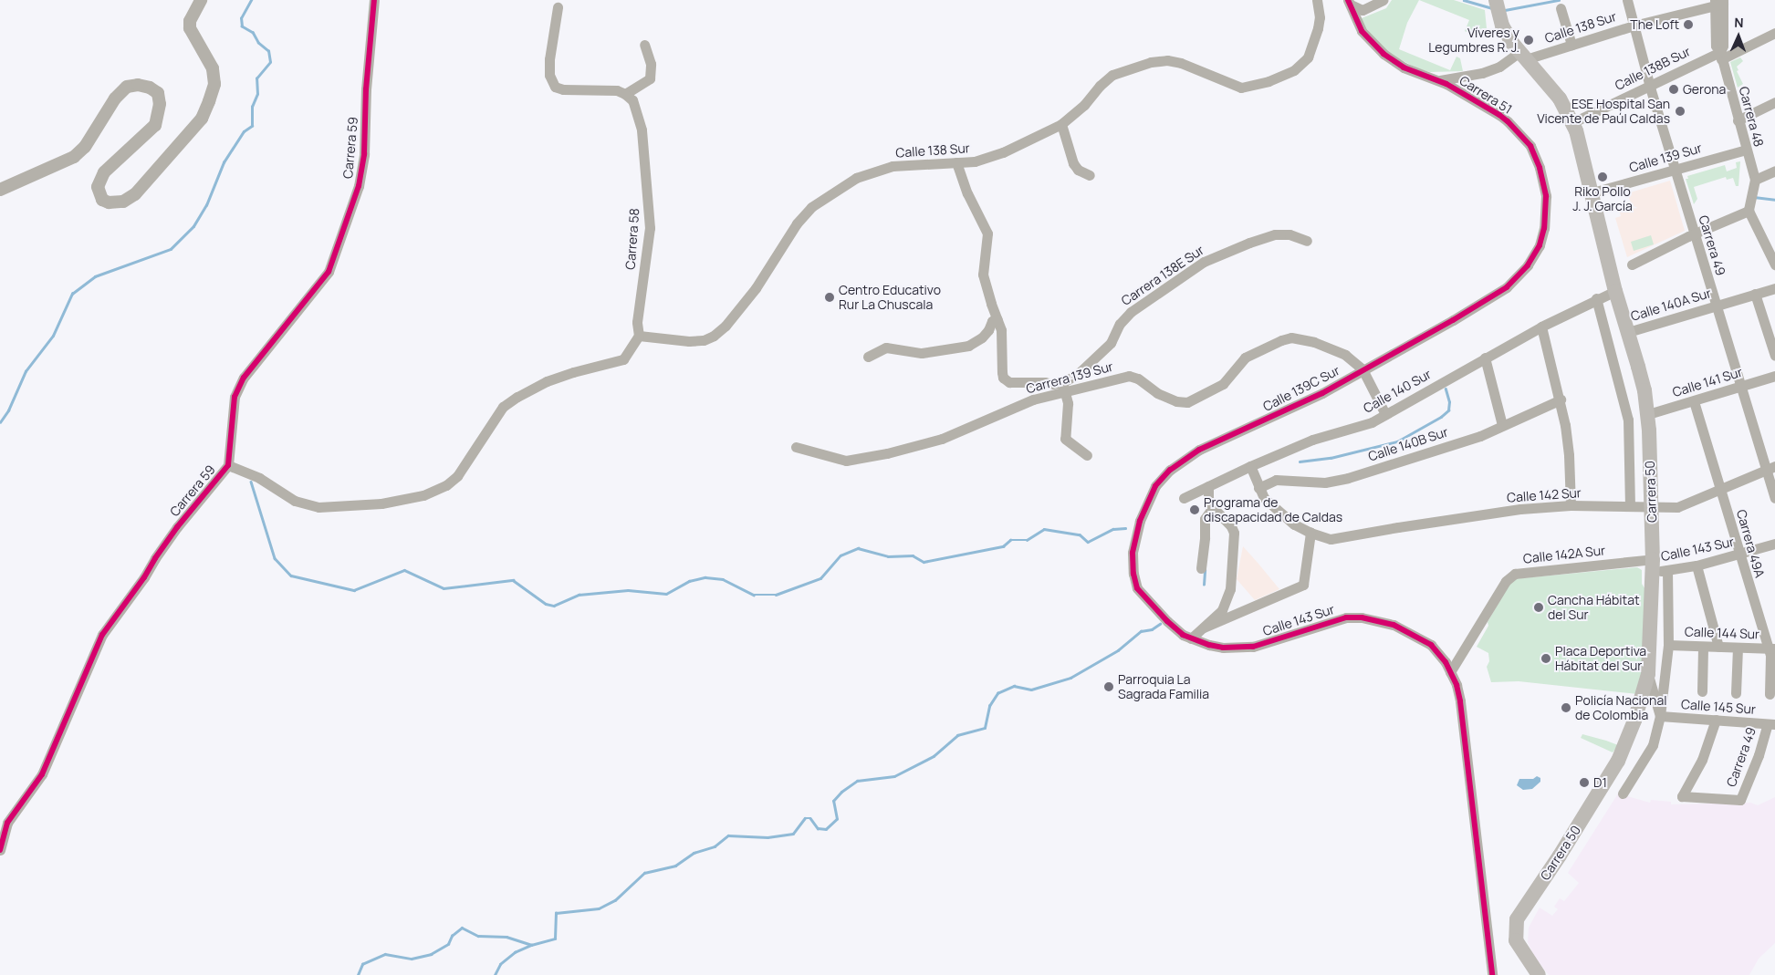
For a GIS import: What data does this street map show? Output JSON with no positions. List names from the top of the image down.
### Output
{
  "streets": {
    "main road": ["Carrera 50"],
    "street": [
      "Calle 138 Sur",
      "Calle 138B Sur",
      "Carrera 51",
      "Carrera 48",
      "Carrera 59",
      "Calle 139 Sur",
      "Carrera 58",
      "Carrera 49",
      "Carrera 138E Sur",
      "Calle 140A Sur",
      "Carrera 139 Sur",
      "Calle 141 Sur",
      "Calle 139C Sur",
      "Calle 140 Sur",
      "Calle 140B Sur",
      "Calle 142 Sur",
      "Carrera 49A",
      "Calle 143 Sur",
      "Calle 142A Sur",
      "Calle 144 Sur",
      "Calle 145 Sur"
    ]
  },
  "crossings": [
    ["Calle 138 Sur", "Carrera 51"],
    ["Calle 138 Sur", "Carrera 48"],
    ["Calle 138 Sur", "Carrera 58"],
    ["Calle 138 Sur", "Carrera 49"],
    ["Calle 138 Sur", "Carrera 50"],
    ["Calle 138B Sur", "Carrera 48"],
    ["Calle 138B Sur", "Carrera 49"],
    ["Calle 138B Sur", "Carrera 50"],
    ["Carrera 51", "Calle 139C Sur"],
    ["Carrera 48", "Calle 139 Sur"],
    ["Calle 139 Sur", "Carrera 49"],
    ["Calle 139 Sur", "Carrera 50"],
    ["Carrera 49", "Calle 140A Sur"],
    ["Carrera 49", "Calle 141 Sur"],
    ["Carrera 49", "Calle 142 Sur"],
    ["Carrera 49", "Calle 145 Sur"],
    ["Carrera 138E Sur", "Carrera 139 Sur"],
    ["Calle 140A Sur", "Carrera 50"],
    ["Carrera 139 Sur", "Calle 139C Sur"],
    ["Calle 141 Sur", "Carrera 50"],
    ["Calle 141 Sur", "Carrera 49A"],
    ["Calle 139C Sur", "Calle 143 Sur"],
    ["Calle 140 Sur", "Carrera 50"],
    ["Calle 140 Sur", "Calle 142 Sur"],
    ["Calle 140B Sur", "Calle 142 Sur"],
    ["Carrera 50", "Calle 142 Sur"],
    ["Carrera 50", "Calle 143 Sur"],
    ["Carrera 50", "Calle 142A Sur"],
    ["Carrera 50", "Calle 144 Sur"],
    ["Carrera 50", "Calle 145 Sur"],
    ["Calle 142 Sur", "Carrera 49A"],
    ["Carrera 49A", "Calle 143 Sur"],
    ["Carrera 49A", "Calle 144 Sur"],
    ["Calle 143 Sur", "Calle 142A Sur"]
  ],
  "places": [
    "The Loft",
    "Víveres y Legumbres R. J.",
    "Gerona",
    "ESE Hospital San Vicente de Paúl Caldas",
    "Riko Pollo J. J. García",
    "Centro Educativo Rur La Chuscala",
    "Programa de discapacidad de Caldas",
    "Cancha Hábitat del Sur",
    "Placa Deportiva Hábitat del Sur",
    "Parroquia La Sagrada Familia",
    "Policía Nacional de Colombia",
    "D1"
  ],
  "north": "top"
}
